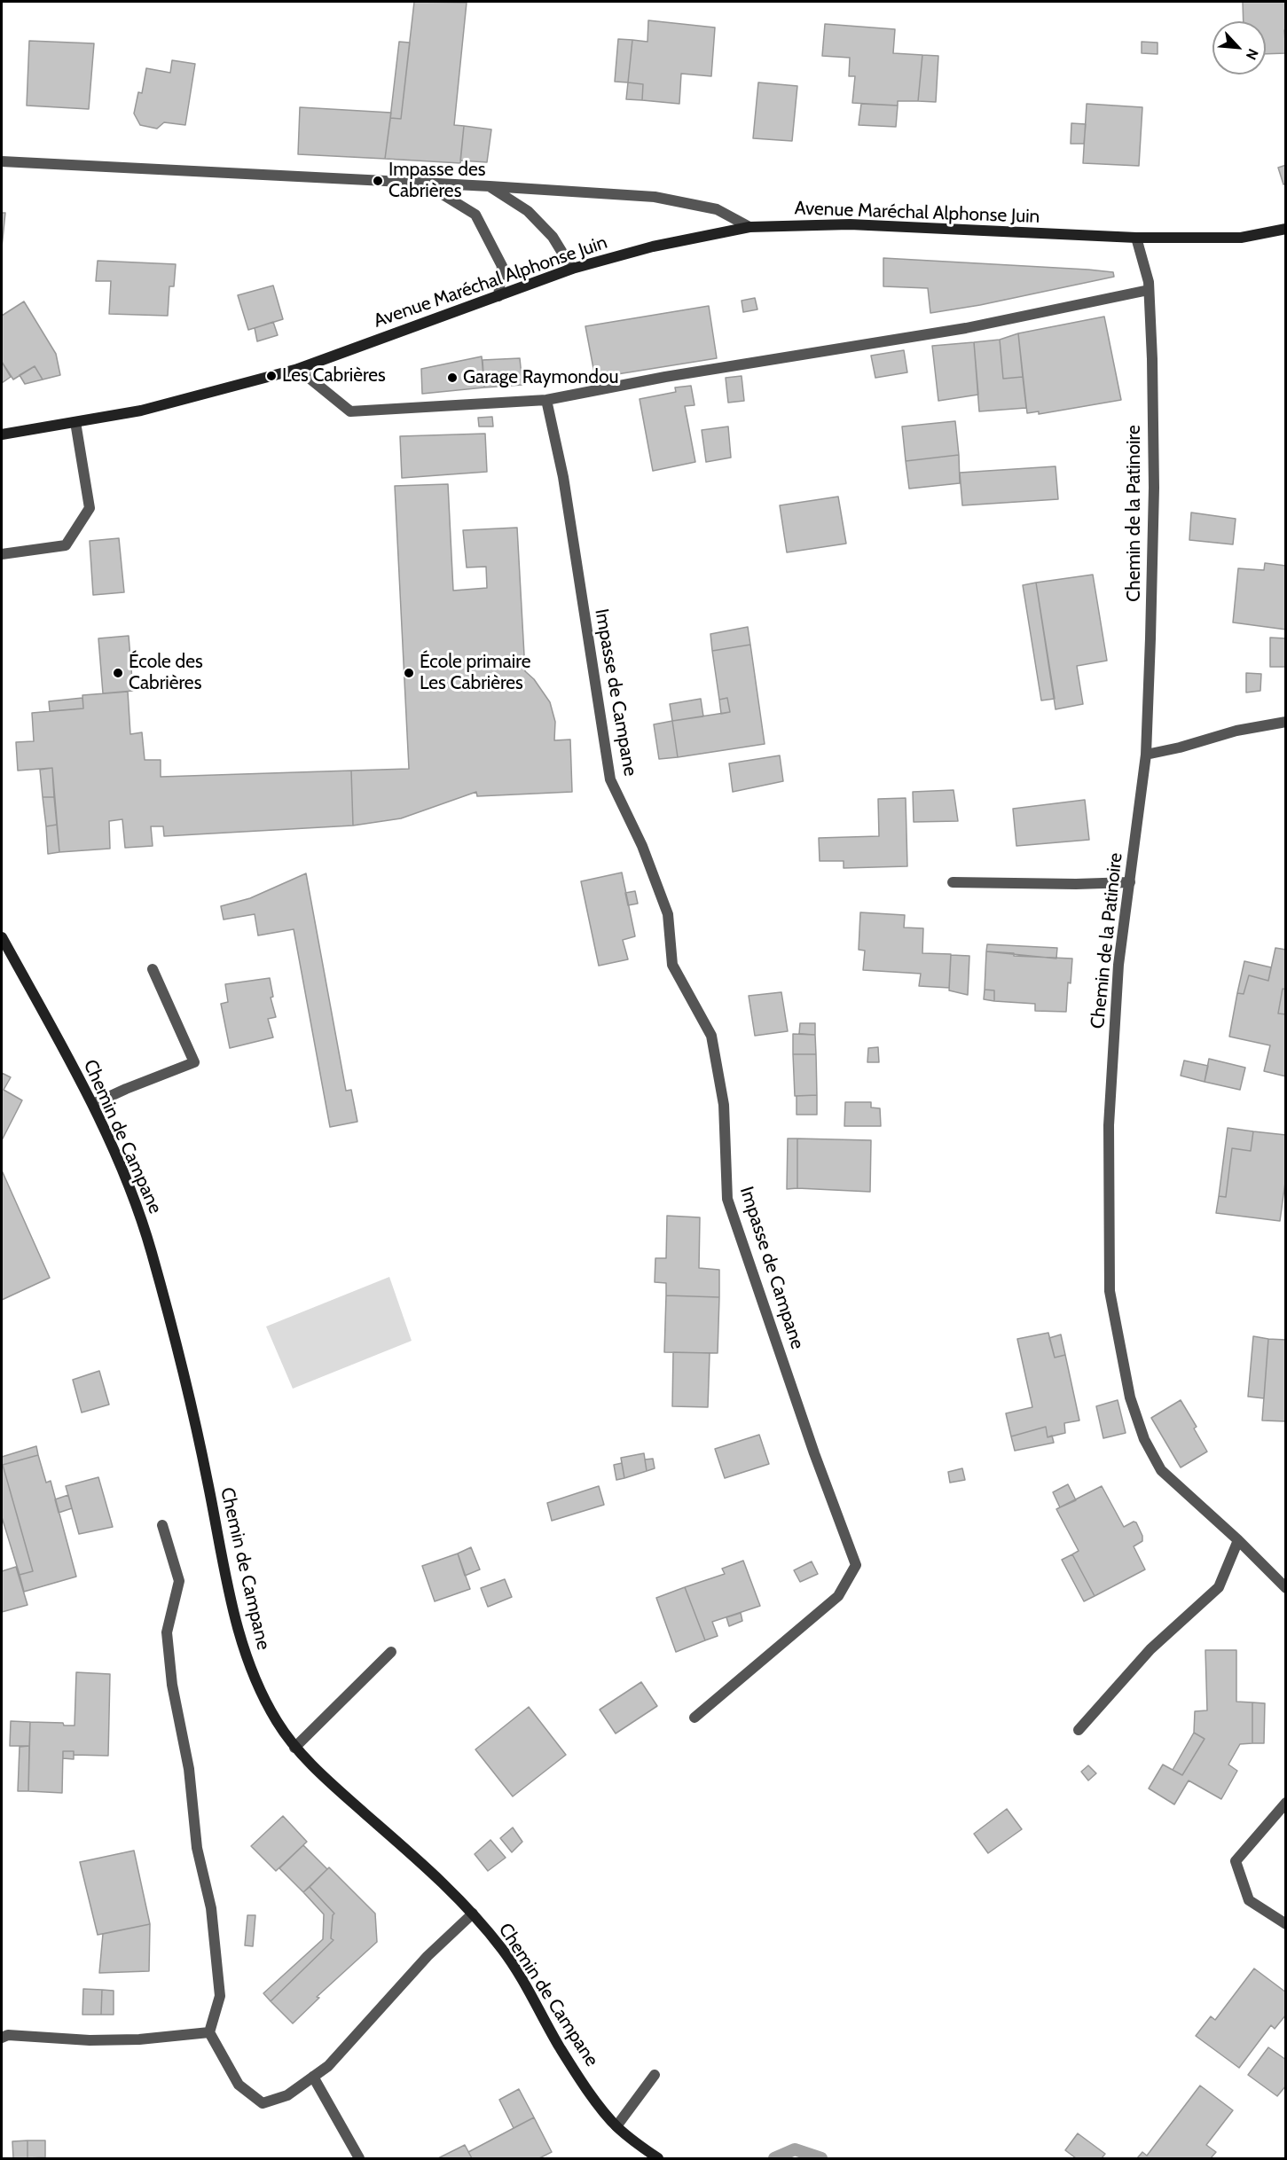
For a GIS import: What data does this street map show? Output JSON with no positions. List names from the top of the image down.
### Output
{
  "streets": {
    "main road": ["Avenue Maréchal Alphonse Juin", "Chemin de Campane"],
    "street": ["Chemin de la Patinoire", "Impasse de Campane"]
  },
  "crossings": [
    ["Avenue Maréchal Alphonse Juin", "Chemin de la Patinoire"]
  ],
  "places": [
    "Impasse des Cabrières",
    "Les Cabrières",
    "Garage Raymondou",
    "École des Cabrières",
    "École primaire Les Cabrières"
  ],
  "north": "bottom right"
}
